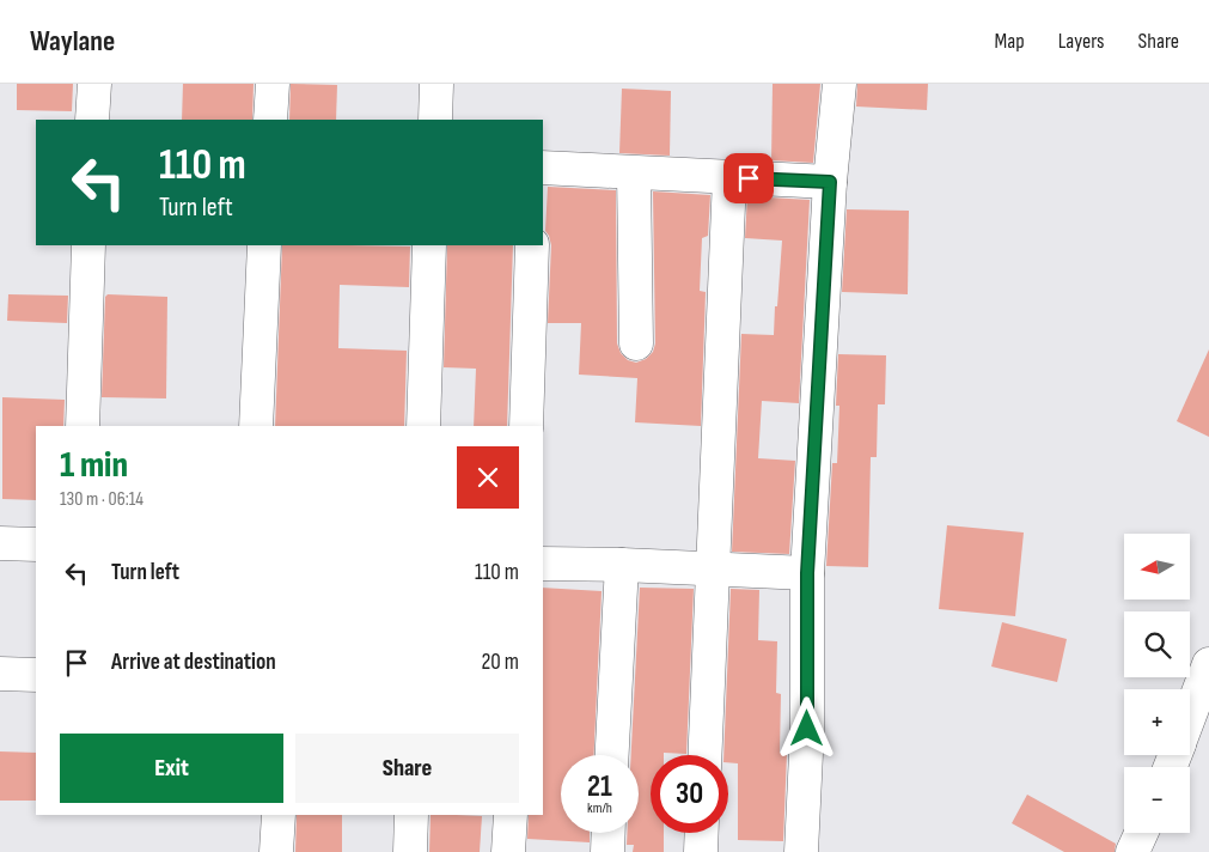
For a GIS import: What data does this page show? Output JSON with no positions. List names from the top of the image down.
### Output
{
  "north": "left",
  "page": {
    "header": "Waylane",
    "nav": ["Map", "Layers", "Share"],
    "turn": ["110 m", "Turn left"],
    "heading": ["1 min", "130 m · 06:14"],
    "list": [
      {
        "name": "Turn left",
        "value": "110 m"
      },
      {
        "name": "Arrive at destination",
        "value": "20 m"
      }
    ],
    "map_buttons": ["+", "−"],
    "buttons": ["Exit", "Share"],
    "speed": "21 km/h",
    "limit": "30"
  }
}
